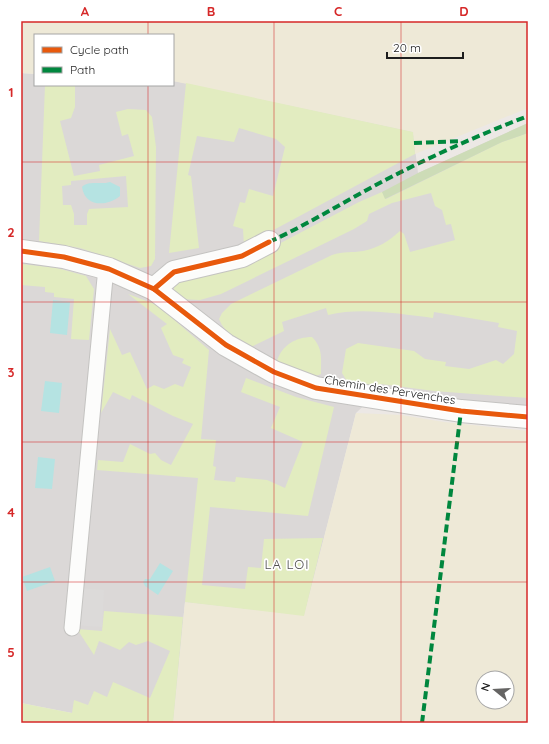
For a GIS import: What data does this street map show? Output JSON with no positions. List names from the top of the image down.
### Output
{
  "streets": {
    "street": ["Chemin des Pervenches"]
  },
  "districts": ["LA LOI"],
  "legend": ["Cycle path", "Path"],
  "scale_bar": "20 m",
  "north": "left",
  "grid": {
    "columns": [
      "A",
      "B",
      "C",
      "D"
    ],
    "rows": [
      "1",
      "2",
      "3",
      "4",
      "5"
    ]
  }
}
